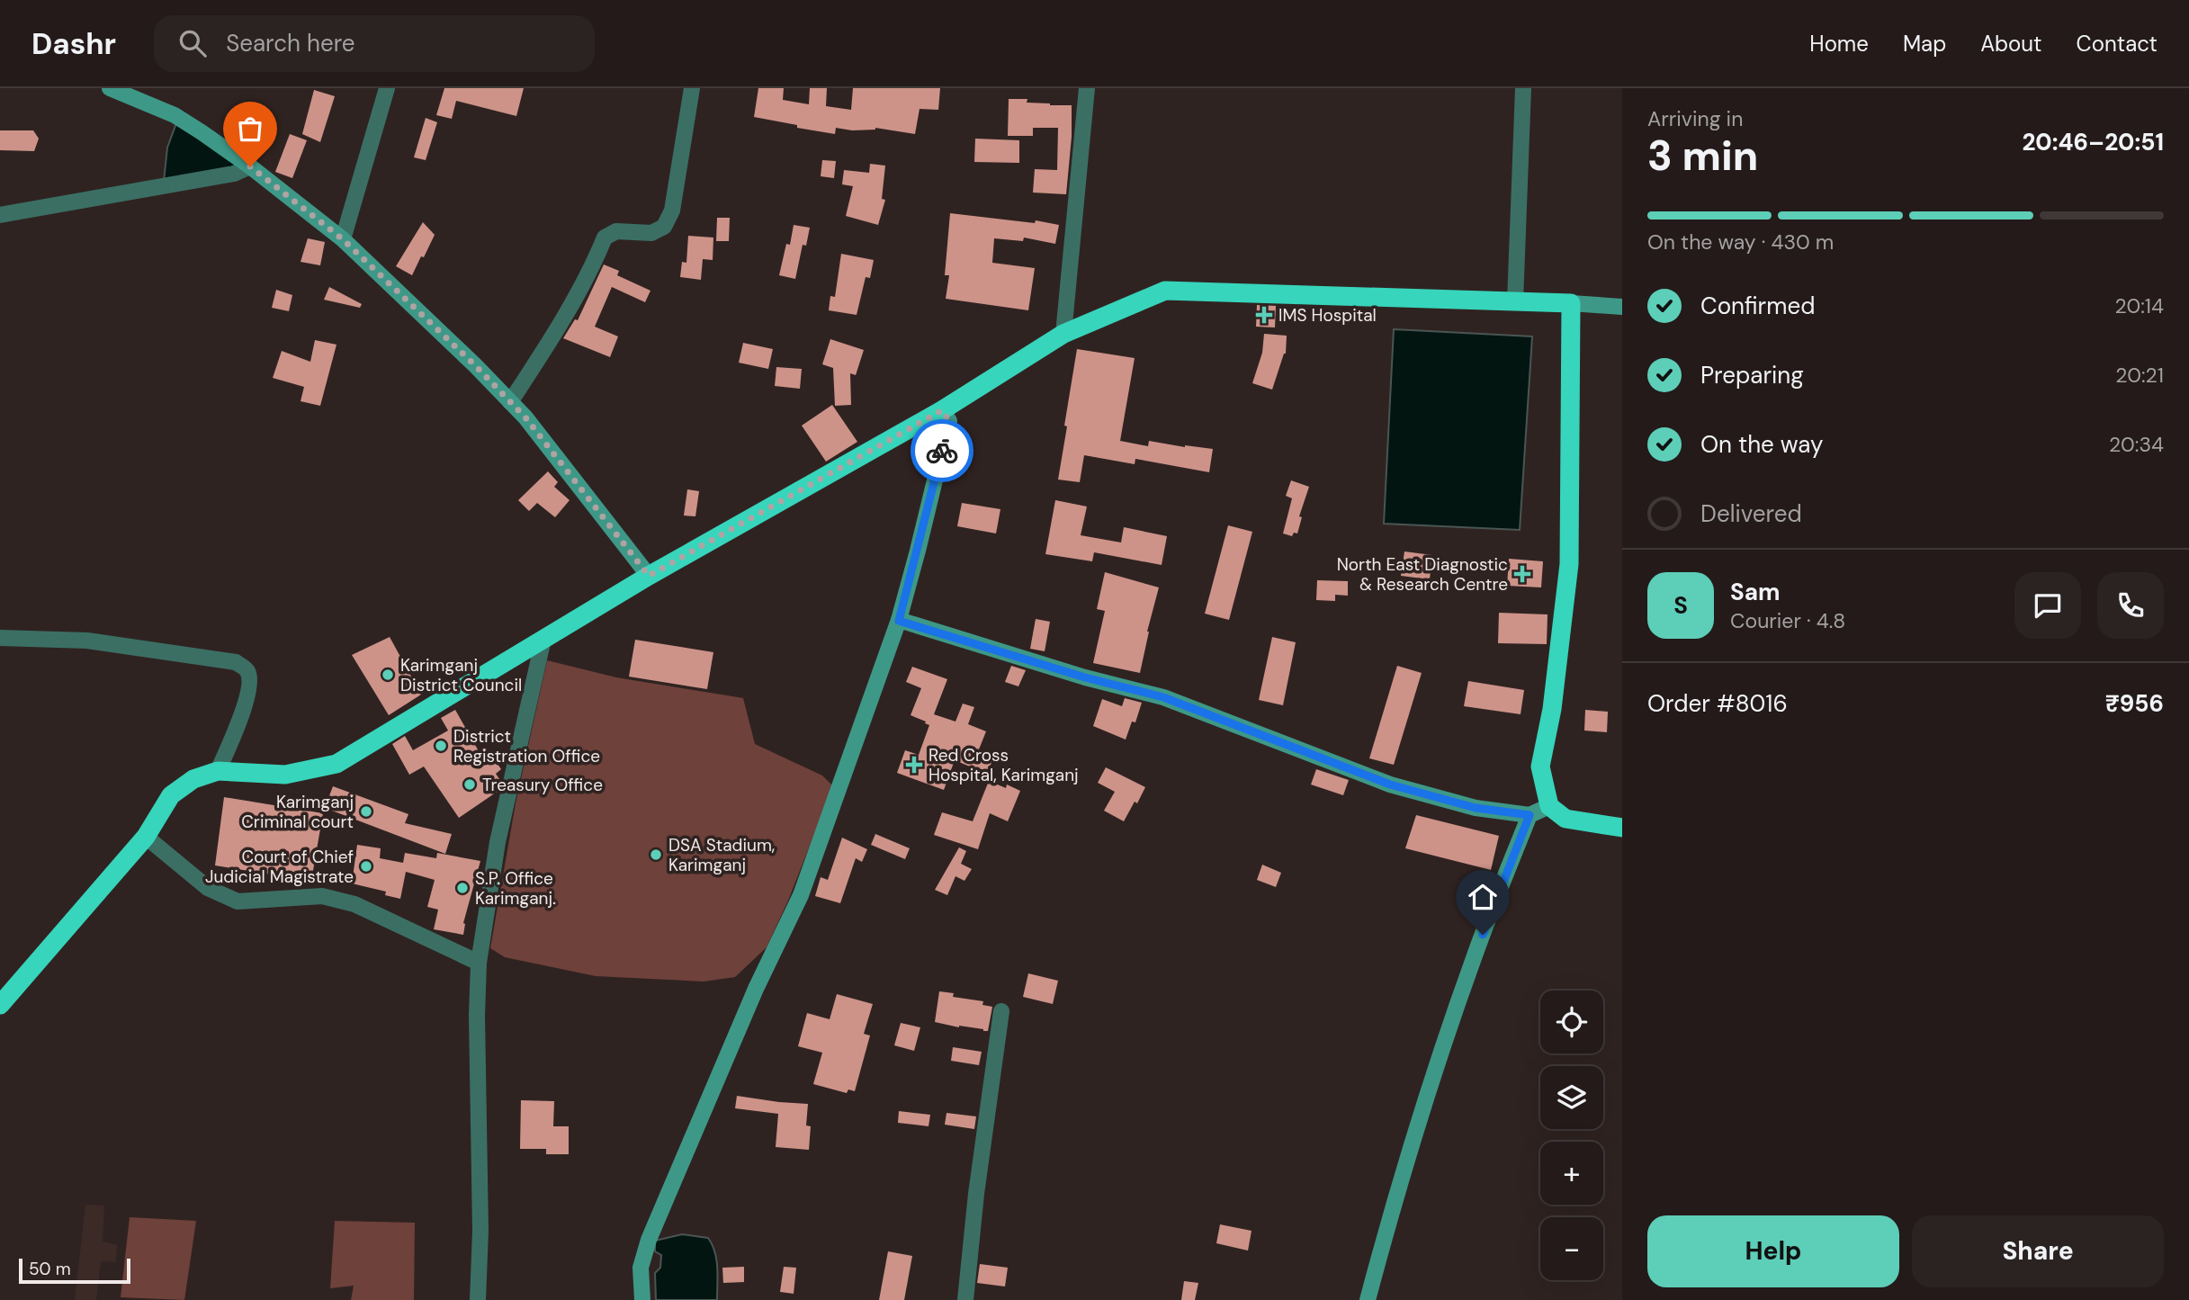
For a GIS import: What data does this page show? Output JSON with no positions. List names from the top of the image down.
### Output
{
  "places": {
    "health": ["IMS Hospital", "North East Diagnostic & Research Centre", "Red Cross Hospital, Karimganj"],
    "other": [
      "Karimganj District Council",
      "District Registration Office",
      "Treasury Office",
      "Karimganj Criminal court",
      "DSA Stadium, Karimganj",
      "Court of Chief Judicial Magistrate",
      "S.P. Office Karimganj."
    ]
  },
  "scale_bar": "50 m",
  "page": {
    "header": "Dashr",
    "search": "Search here",
    "nav": [
      "Home",
      "Map",
      "About",
      "Contact"
    ],
    "heading": ["3 min", "Arriving in", "20:46–20:51"],
    "panel": [
      "Sam",
      "Courier · 4.8",
      "Order #8016",
      "₹956"
    ],
    "bar": "On the way · 430 m",
    "list": [
      ["Confirmed", "20:14"],
      ["Preparing", "20:21"],
      ["On the way", "20:34"],
      "Delivered"
    ],
    "round": "S",
    "map_buttons": ["+", "−"],
    "buttons": ["Help", "Share"],
    "scale": "50 m"
  }
}
